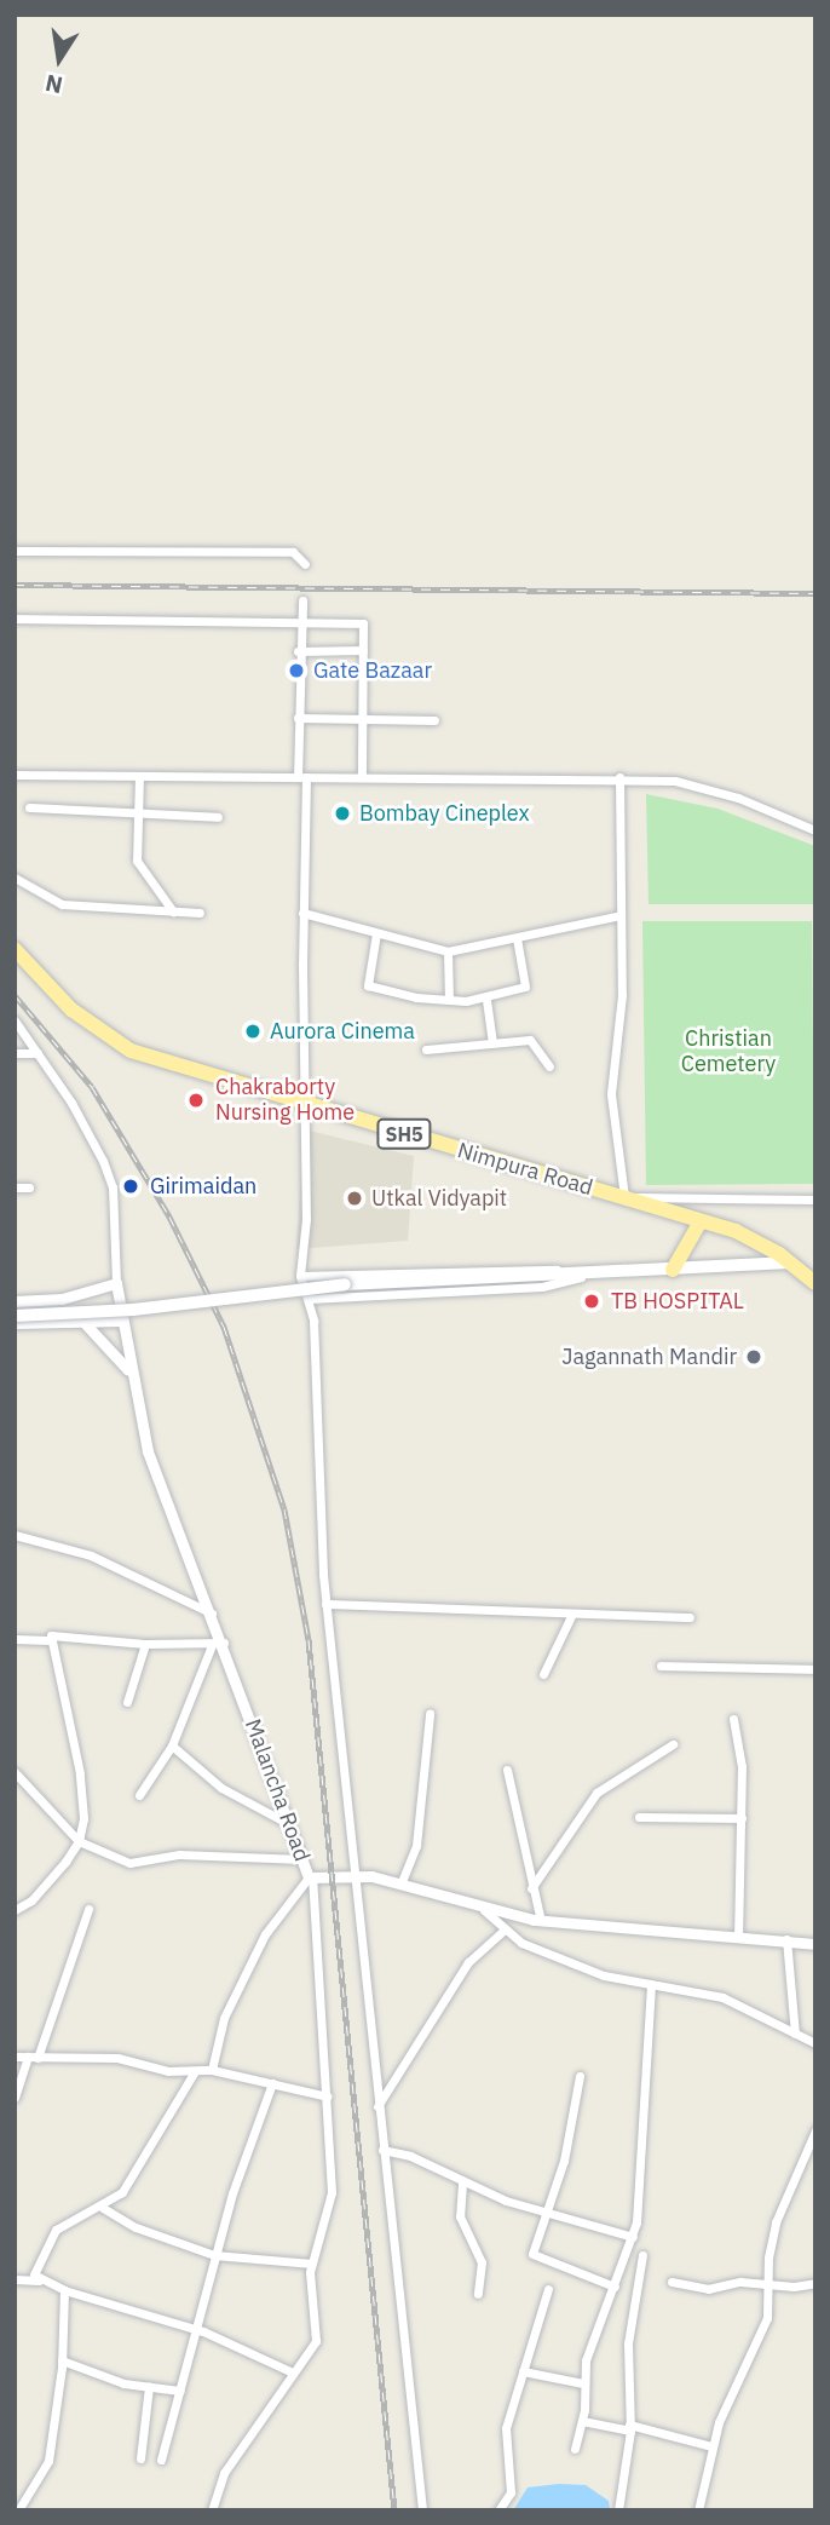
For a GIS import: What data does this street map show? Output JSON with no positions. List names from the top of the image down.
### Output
{
  "streets": {
    "main road": ["SH5", "Nimpura Road"],
    "street": ["Malancha Road"]
  },
  "parks": ["Christian Cemetery"],
  "places": [
    "Gate Bazaar",
    "Bombay Cineplex",
    "Aurora Cinema",
    "Chakraborty Nursing Home",
    "Girimaidan",
    "Utkal Vidyapit",
    "TB HOSPITAL",
    "Jagannath Mandir"
  ],
  "north": "bottom"
}
